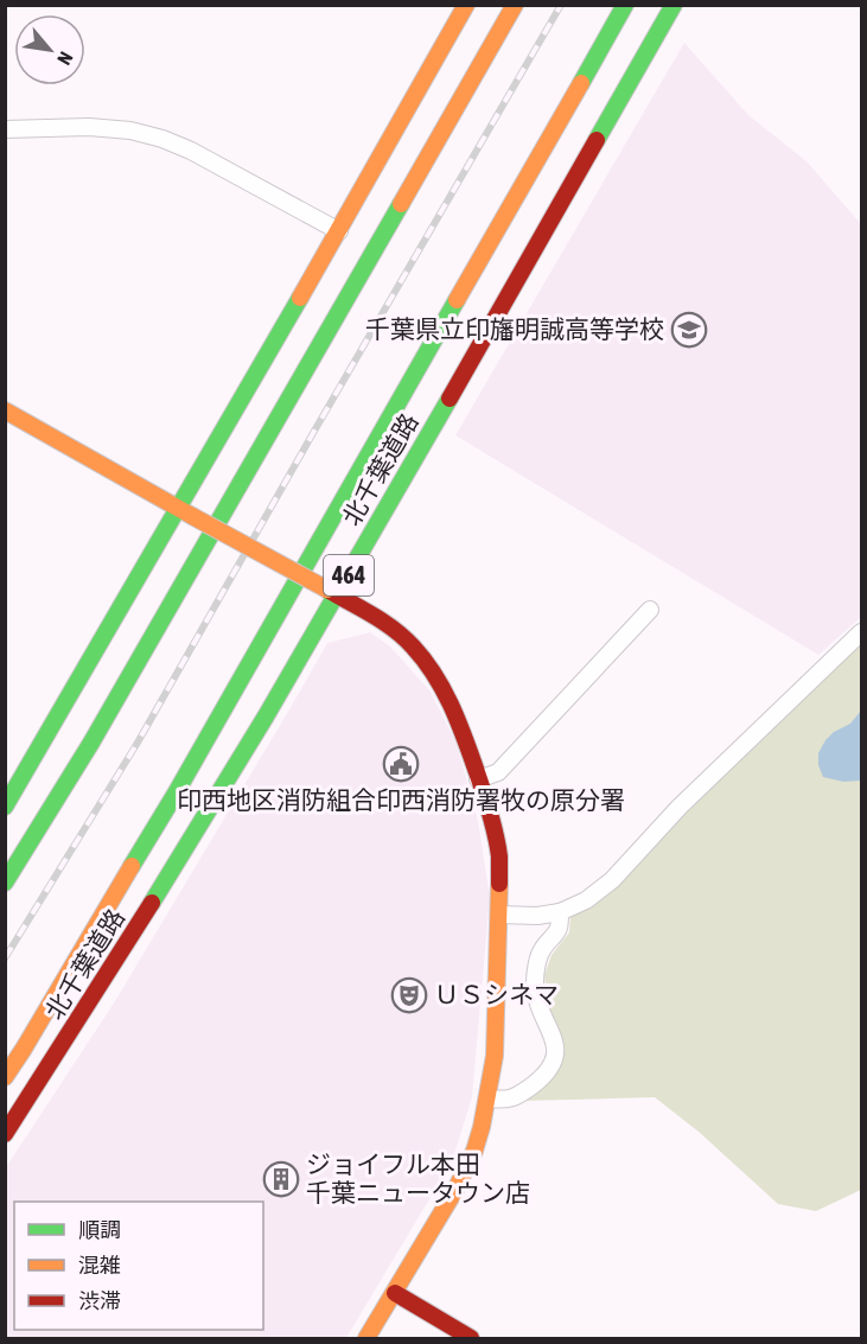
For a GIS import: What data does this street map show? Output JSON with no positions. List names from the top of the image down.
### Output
{
  "streets": {
    "main road": ["北千葉道路", "464"]
  },
  "places": {
    "school or university": ["千葉県立印旛明誠高等学校"],
    "public building": ["印西地区消防組合印西消防署牧の原分署"],
    "theatre": ["ＵＳシネマ"],
    "building": ["ジョイフル本田 千葉ニュータウン店"]
  },
  "legend": ["順調", "混雑", "渋滞"],
  "north": "bottom right"
}
